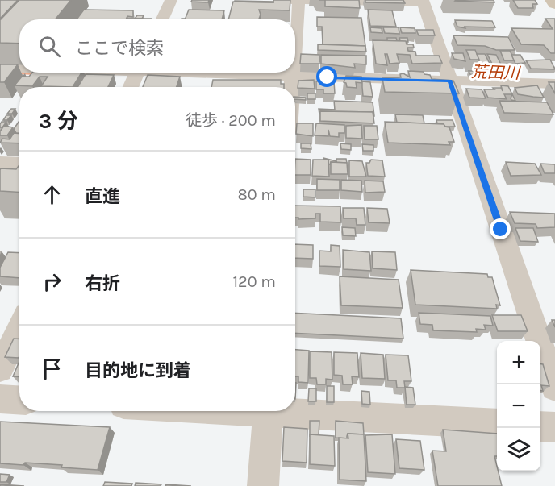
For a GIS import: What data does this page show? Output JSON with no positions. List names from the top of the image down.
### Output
{
  "water": ["荒田川"],
  "page": {
    "search": "ここで検索",
    "heading": ["3 分", "徒歩 · 200 m"],
    "list": [
      ["直進", "80 m"],
      ["右折", "120 m"],
      "目的地に到着"
    ],
    "map_buttons": ["+", "−"]
  }
}
